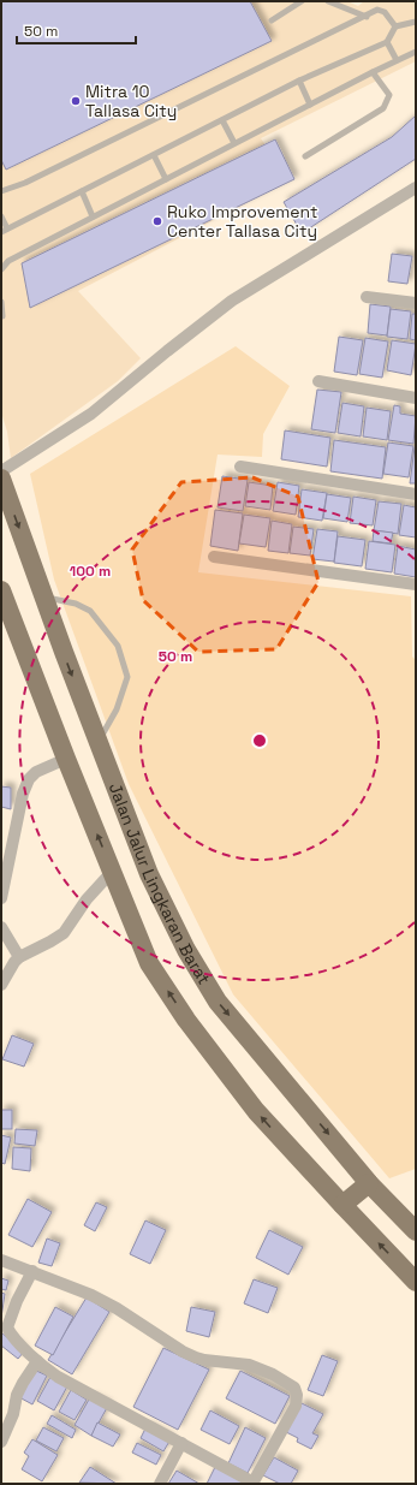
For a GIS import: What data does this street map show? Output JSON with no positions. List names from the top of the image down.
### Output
{
  "streets": {
    "main road": ["Jalan Jalur Lingkaran Barat"]
  },
  "places": ["Mitra 10 Tallasa City", "Ruko Improvement Center Tallasa City"],
  "scale_bar": "50 m",
  "rings": ["100 m", "50 m"]
}
